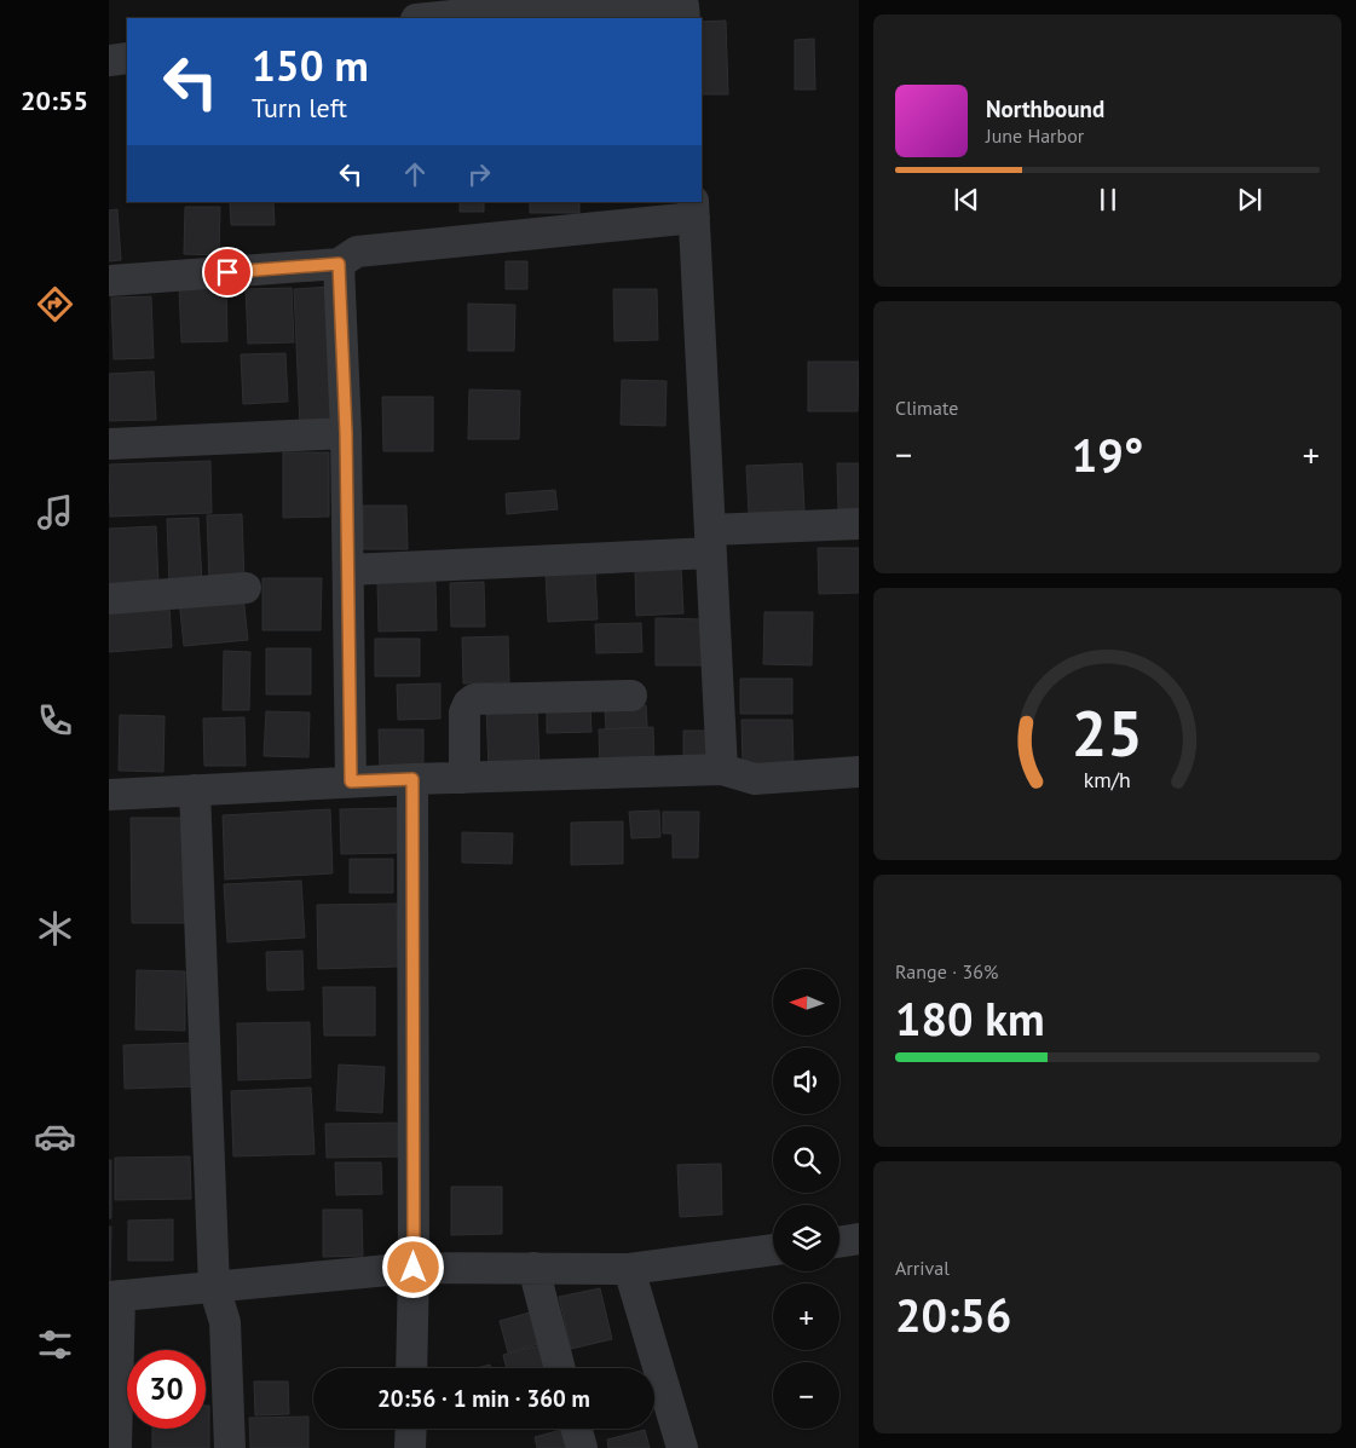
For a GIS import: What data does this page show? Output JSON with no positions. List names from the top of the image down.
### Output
{
  "north": "left",
  "page": {
    "tabs": "20:55",
    "turn": ["150 m", "Turn left"],
    "song": ["Northbound", "June Harbor"],
    "tile": [
      "Climate",
      ["Range · 36%", "180 km"],
      ["Arrival", "20:56"]
    ],
    "heat": ["−", "19°", "+"],
    "map_buttons": ["+", "−"],
    "limit": "30",
    "trip": "20:56 · 1 min · 360 m",
    "gauge": ["25", "km/h"]
  }
}
